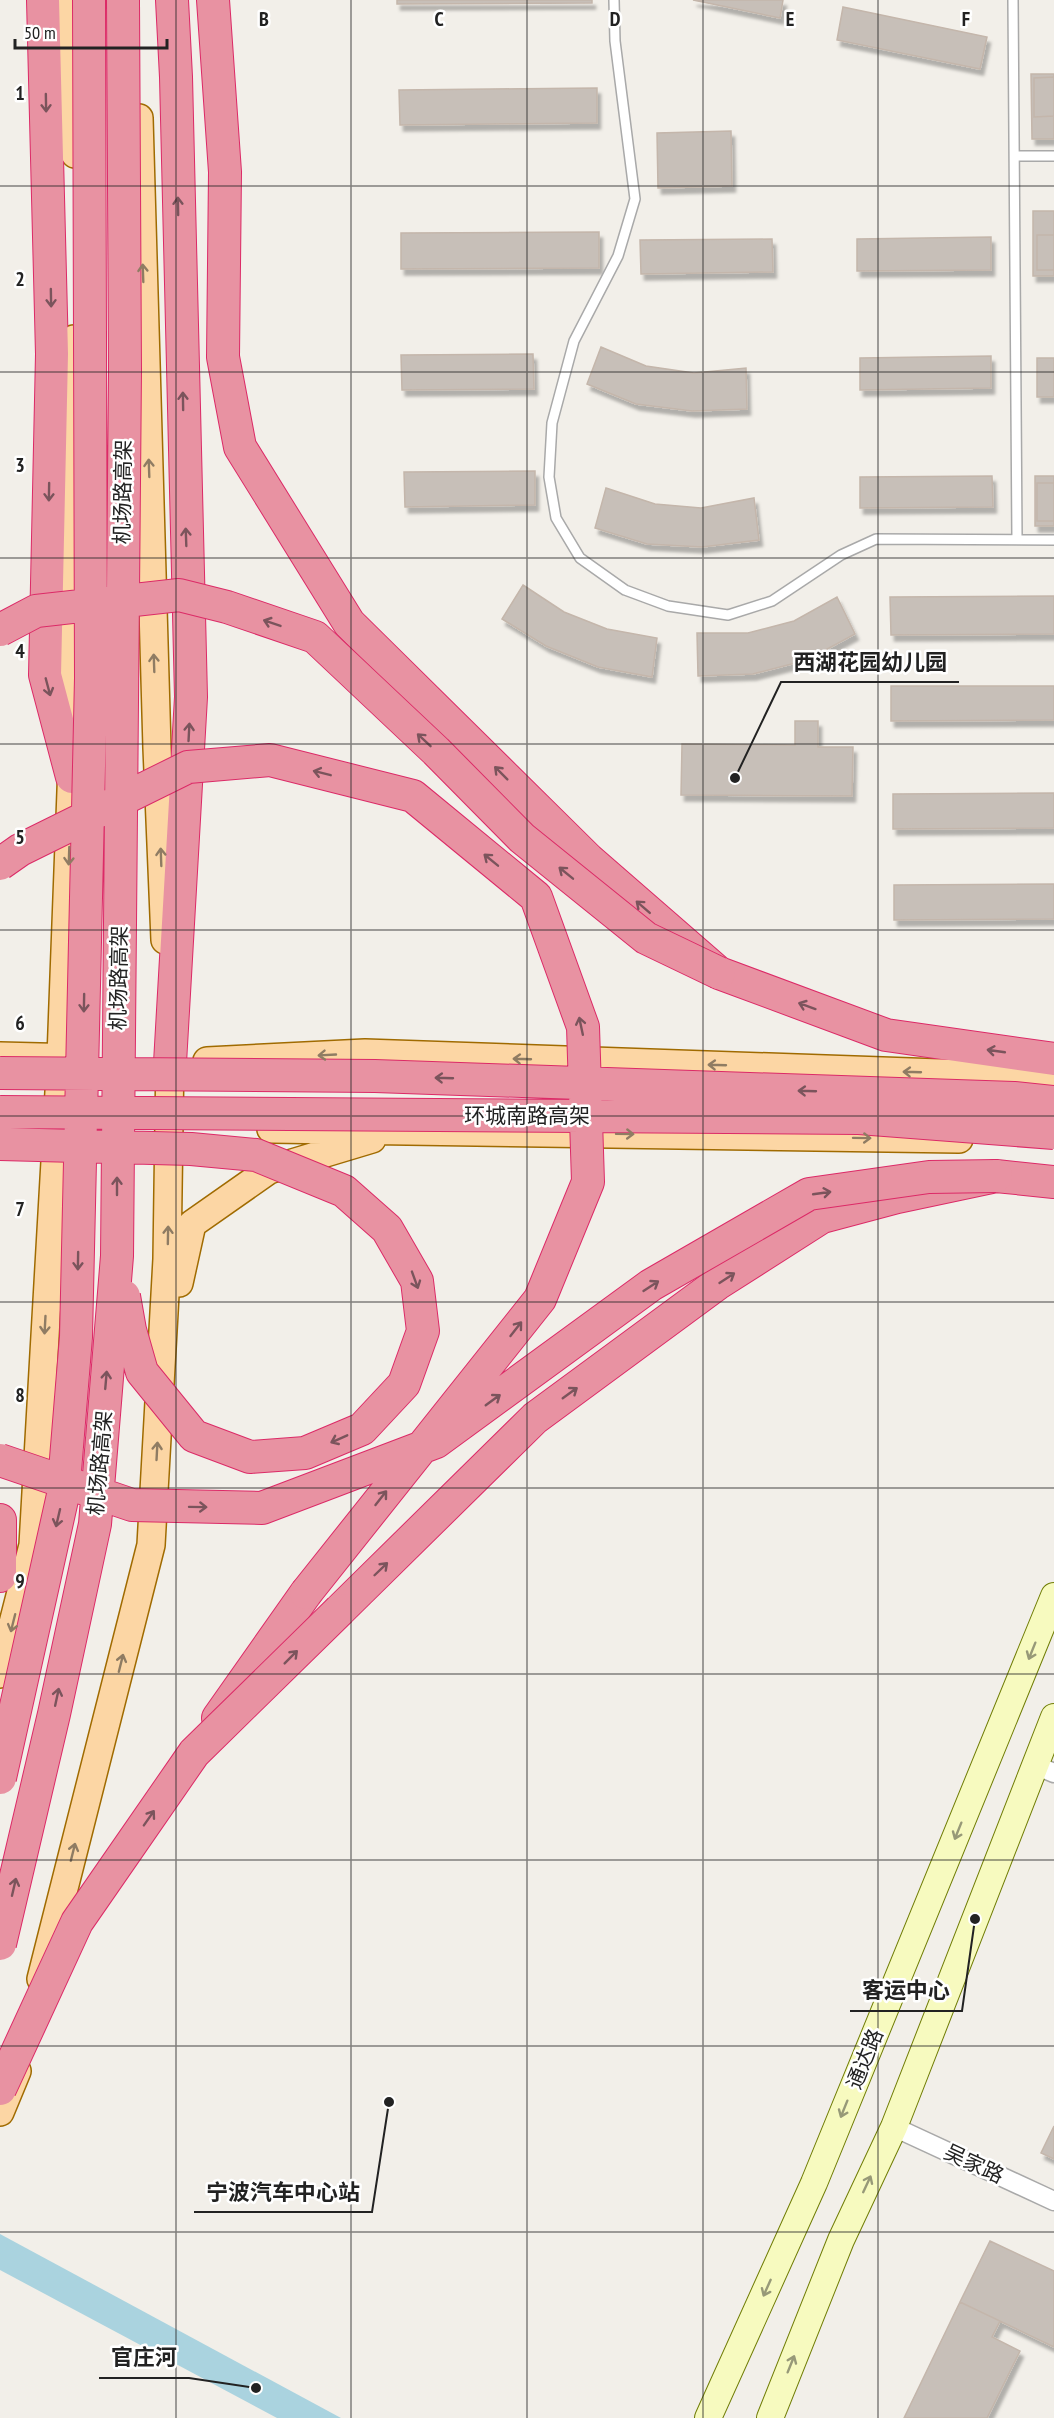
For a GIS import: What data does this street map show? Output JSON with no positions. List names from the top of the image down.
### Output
{
  "streets": {
    "highway": ["机场路高架", "环城南路高架"],
    "street": ["通达路", "吴家路"]
  },
  "places": [
    "西湖花园幼儿园",
    "客运中心",
    "宁波汽车中心站",
    "官庄河"
  ],
  "scale_bar": "50 m",
  "grid": {
    "columns": [
      "B",
      "C",
      "D",
      "E",
      "F"
    ],
    "rows": [
      "1",
      "2",
      "3",
      "4",
      "5",
      "6",
      "7",
      "8",
      "9"
    ]
  }
}
